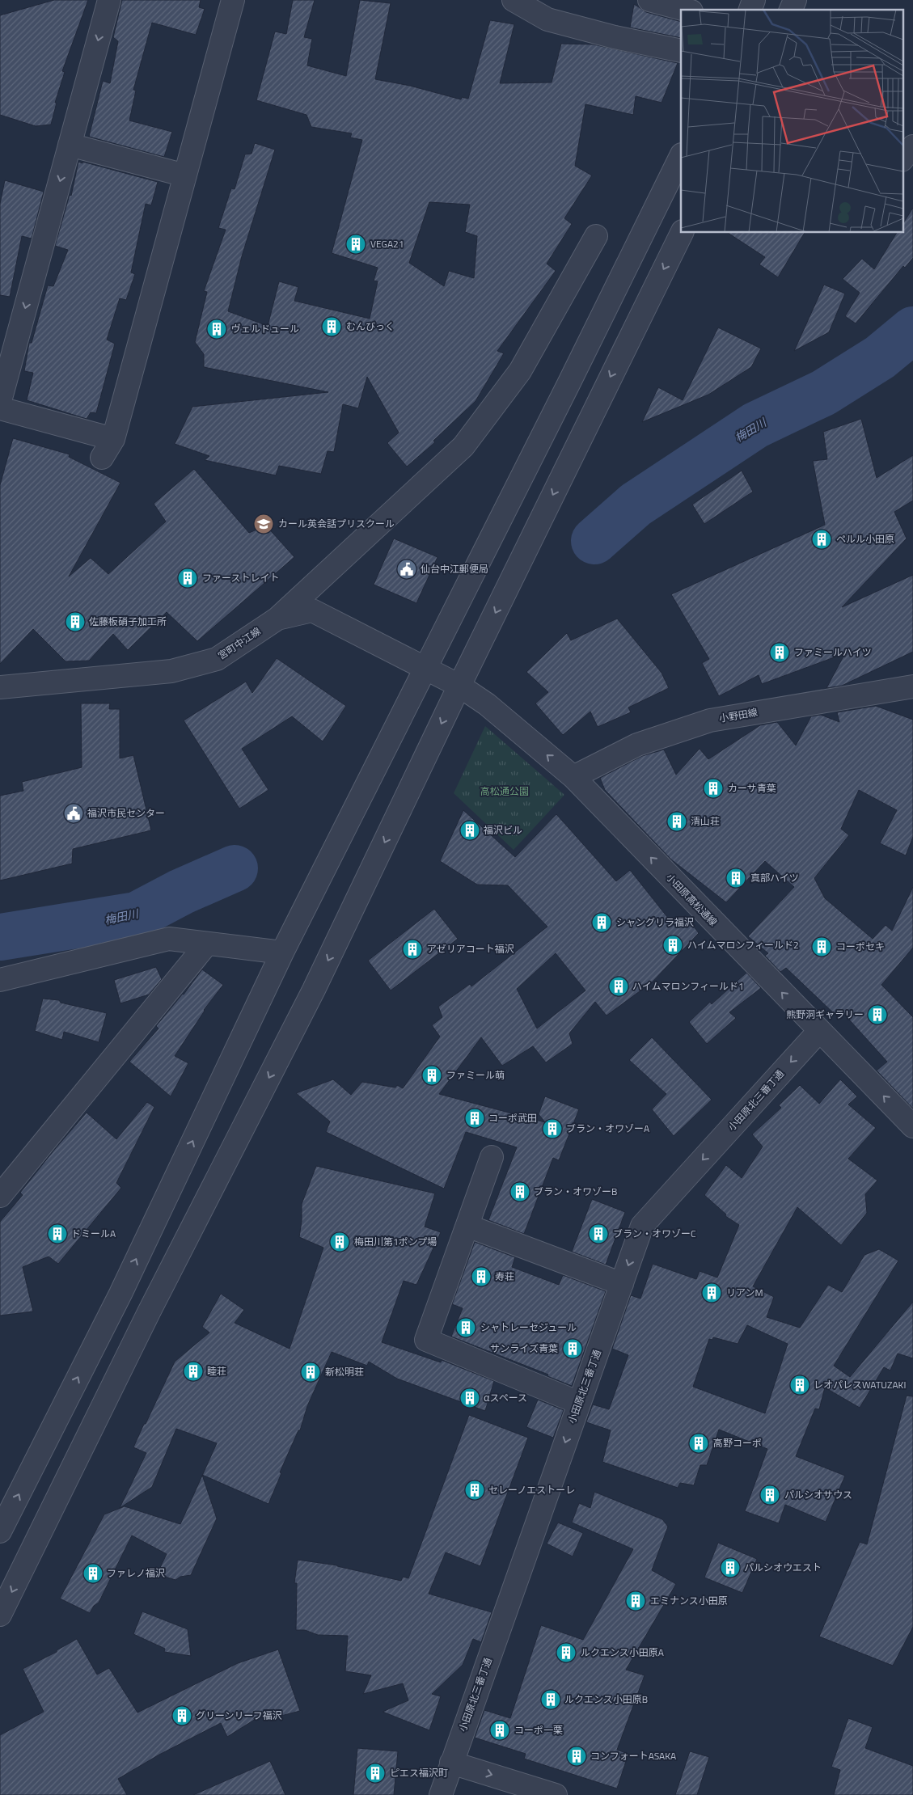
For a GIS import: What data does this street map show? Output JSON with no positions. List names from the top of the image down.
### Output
{
  "streets": {
    "street": [
      "宮町中江線",
      "小野田線",
      "小田原高松通線",
      "小田原北三番丁通"
    ]
  },
  "crossings": [
    ["宮町中江線", "小田原高松通線"],
    ["小野田線", "小田原高松通線"],
    ["小田原高松通線", "小田原北三番丁通"]
  ],
  "one_way": ["小田原高松通線", "小田原北三番丁通"],
  "water": ["梅田川"],
  "parks": ["高松通公園"],
  "places": {
    "building": [
      "VEGA21",
      "むんびっく",
      "ヴェルドュール",
      "ペルル小田原",
      "ファーストレイト",
      "佐藤板硝子加工所",
      "ファミールハイツ",
      "カーサ青葉",
      "清山荘",
      "福沢ビル",
      "真部ハイツ",
      "シャングリラ福沢",
      "ハイムマロンフィールド2",
      "コーポセキ",
      "アゼリアコート福沢",
      "ハイムマロンフィールド1",
      "熊野洞ギャラリー",
      "ファミール萌",
      "コーポ武田",
      "ブラン・オワゾーA",
      "ブラン・オワゾーB",
      "ドミールA",
      "ブラン・オワゾーC",
      "梅田川第1ポンプ場",
      "寿荘",
      "リアンM",
      "シャトレーセジュール",
      "サンライズ青葉",
      "睦荘",
      "新松明荘",
      "レオパレスWATUZAKI",
      "αスペース",
      "高野コーポ",
      "セレーノエストーレ",
      "パルシオサウス",
      "パルシオウエスト",
      "ファレノ福沢",
      "エミナンス小田原",
      "ルクエンス小田原A",
      "ルクエンス小田原B",
      "グリーンリーフ福沢",
      "コーポ一栗",
      "コンフォートASAKA",
      "ピエス福沢町"
    ],
    "school or university": ["カール英会話プリスクール"],
    "public building": ["仙台中江郵便局", "福沢市民センター"]
  }
}
